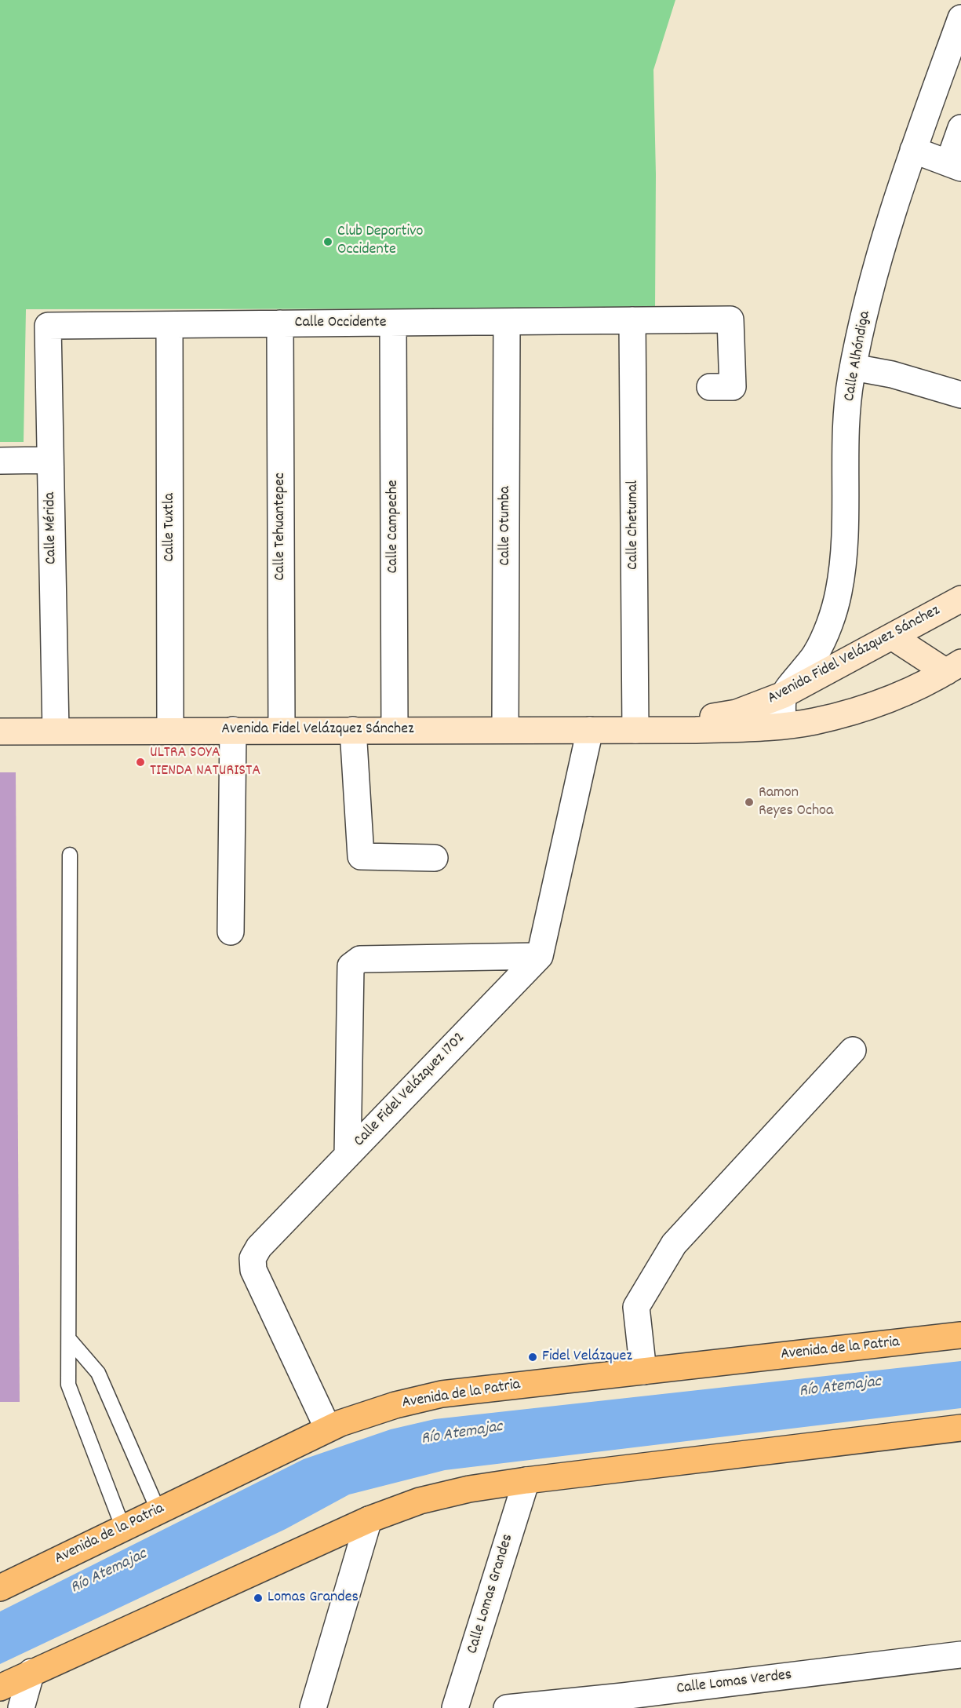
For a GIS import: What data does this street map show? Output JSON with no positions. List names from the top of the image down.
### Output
{
  "streets": {
    "main road": ["Avenida Fidel Velázquez Sánchez", "Avenida de la Patria"],
    "street": [
      "Calle Occidente",
      "Calle Alhóndiga",
      "Calle Chetumal",
      "Calle Otumba",
      "Calle Tehuantepec",
      "Calle Campeche",
      "Calle Tuxtla",
      "Calle Mérida",
      "Calle Fidel Velázquez 1702",
      "Calle Lomas Grandes",
      "Calle Lomas Verdes"
    ]
  },
  "crossings": [
    ["Calle Occidente", "Calle Chetumal"],
    ["Calle Occidente", "Calle Otumba"],
    ["Calle Occidente", "Calle Tehuantepec"],
    ["Calle Occidente", "Calle Campeche"],
    ["Calle Occidente", "Calle Tuxtla"],
    ["Calle Occidente", "Calle Mérida"],
    ["Calle Alhóndiga", "Avenida Fidel Velázquez Sánchez"],
    ["Calle Chetumal", "Avenida Fidel Velázquez Sánchez"],
    ["Calle Otumba", "Avenida Fidel Velázquez Sánchez"],
    ["Calle Tehuantepec", "Avenida Fidel Velázquez Sánchez"],
    ["Calle Campeche", "Avenida Fidel Velázquez Sánchez"],
    ["Calle Tuxtla", "Avenida Fidel Velázquez Sánchez"],
    ["Calle Mérida", "Avenida Fidel Velázquez Sánchez"],
    ["Calle Fidel Velázquez 1702", "Avenida de la Patria"]
  ],
  "water": ["Río Atemajac"],
  "places": [
    "Club Deportivo Occidente",
    "ULTRA SOYA TIENDA NATURISTA",
    "Ramon Reyes Ochoa",
    "Fidel Velázquez",
    "Lomas Grandes"
  ]
}
